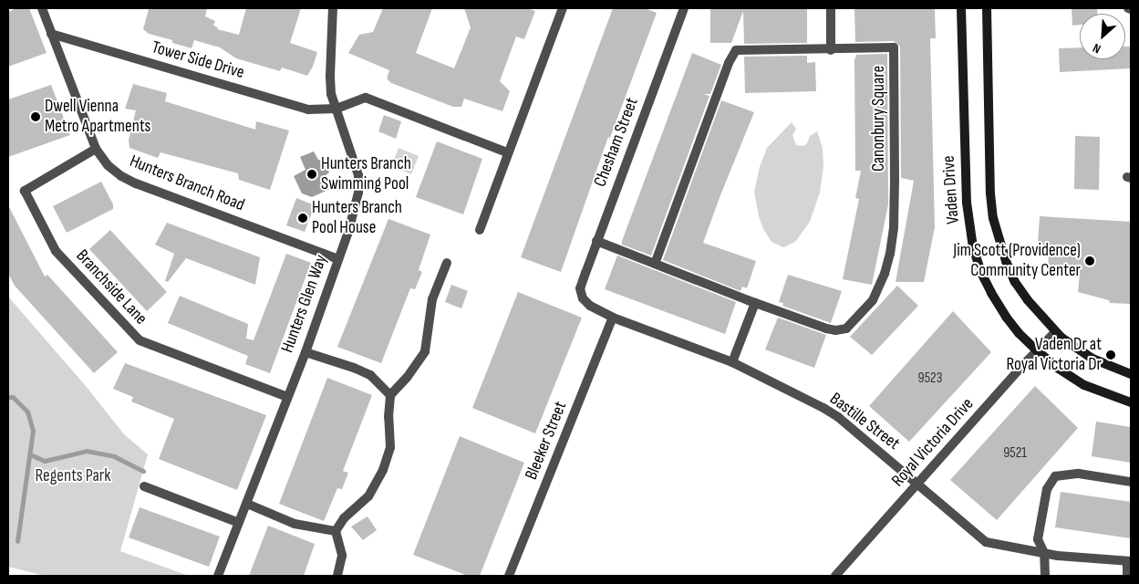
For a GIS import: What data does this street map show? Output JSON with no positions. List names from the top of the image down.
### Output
{
  "streets": {
    "street": [
      "Tower Side Drive",
      "Canonbury Square",
      "Chesham Street",
      "Hunters Branch Road",
      "Vaden Drive",
      "Branchside Lane",
      "Hunters Glen Way",
      "Bastille Street",
      "Bleeker Street",
      "Royal Victoria Drive"
    ]
  },
  "crossings": [
    ["Tower Side Drive", "Hunters Branch Road"],
    ["Tower Side Drive", "Hunters Glen Way"],
    ["Canonbury Square", "Chesham Street"],
    ["Chesham Street", "Bastille Street"],
    ["Hunters Branch Road", "Branchside Lane"],
    ["Hunters Branch Road", "Hunters Glen Way"],
    ["Vaden Drive", "Royal Victoria Drive"],
    ["Branchside Lane", "Hunters Glen Way"],
    ["Bastille Street", "Bleeker Street"],
    ["Bastille Street", "Royal Victoria Drive"]
  ],
  "parks": ["Regents Park"],
  "places": [
    "Dwell Vienna Metro Apartments",
    "Hunters Branch Swimming Pool",
    "Hunters Branch Pool House",
    "Jim Scott (Providence) Community Center",
    "Vaden Dr at Royal Victoria Dr"
  ],
  "house_numbers": ["9523", "9521"],
  "north": "bottom left"
}
